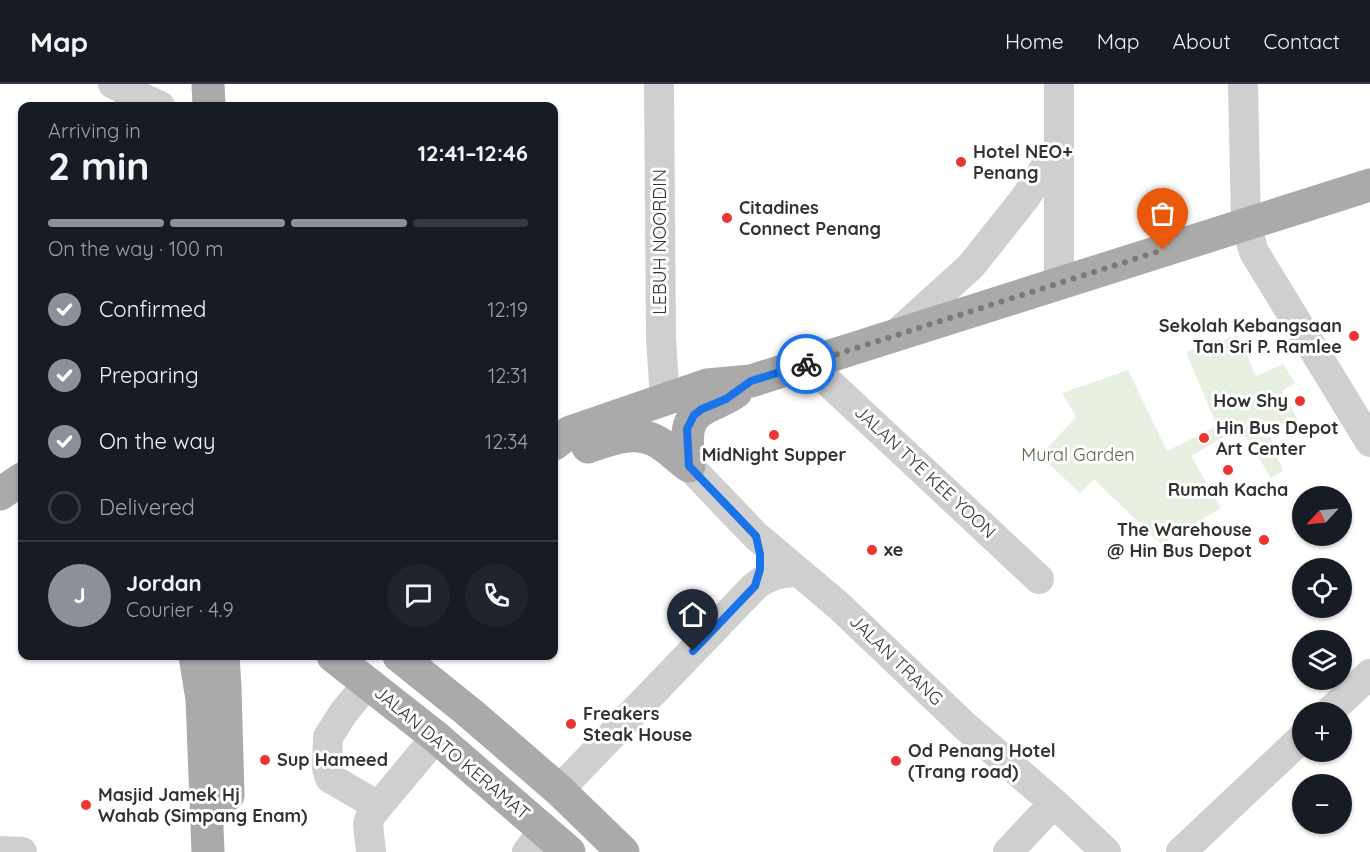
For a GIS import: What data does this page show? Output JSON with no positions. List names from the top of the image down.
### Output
{
  "streets": {
    "main road": ["JALAN DATO KERAMAT"],
    "street": ["LEBUH NOORDIN", "JALAN TYE KEE YOON", "JALAN TRANG"]
  },
  "parks": ["Mural Garden"],
  "places": [
    "Hotel NEO+ Penang",
    "Citadines Connect Penang",
    "Sekolah Kebangsaan Tan Sri P. Ramlee",
    "How Shy",
    "MidNight Supper",
    "Hin Bus Depot Art Center",
    "Rumah Kacha",
    "The Warehouse @ Hin Bus Depot",
    "xe",
    "Freakers Steak House",
    "Sup Hameed",
    "Od Penang Hotel (Trang road)",
    "Masjid Jamek Hj Wahab (Simpang Enam)"
  ],
  "north": "bottom left",
  "page": {
    "header": "Map",
    "nav": [
      "Home",
      "Map",
      "About",
      "Contact"
    ],
    "heading": ["2 min", "Arriving in", "12:41–12:46"],
    "panel": ["Jordan", "Courier · 4.9"],
    "bar": "On the way · 100 m",
    "list": [
      ["Confirmed", "12:19"],
      ["Preparing", "12:31"],
      ["On the way", "12:34"],
      "Delivered"
    ],
    "map_buttons": ["+", "−"],
    "round": "J"
  }
}
